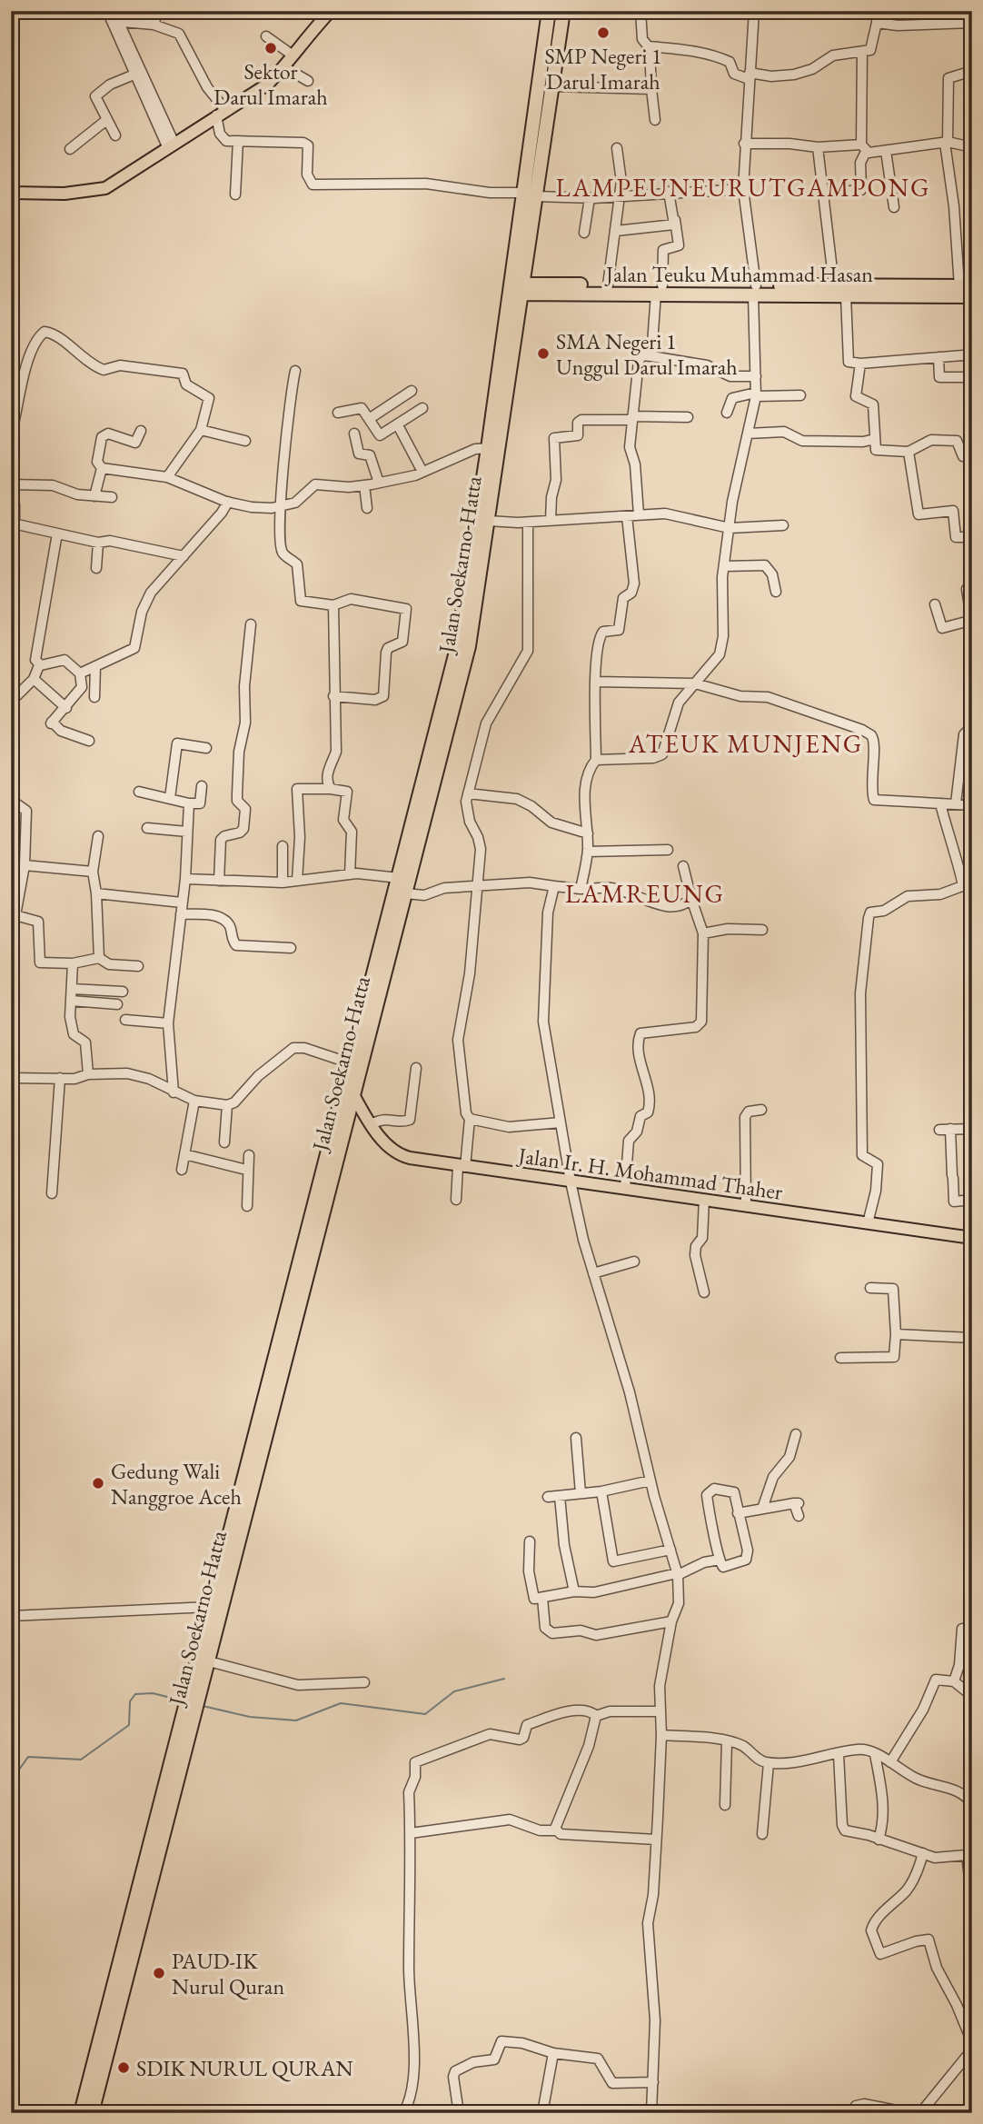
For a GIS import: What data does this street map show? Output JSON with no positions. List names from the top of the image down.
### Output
{
  "streets": {
    "highway": ["Jalan Teuku Muhammad Hasan", "Jalan Soekarno-Hatta"],
    "main road": ["Jalan Ir. H. Mohammad Thaher"]
  },
  "crossings": [
    ["Jalan Teuku Muhammad Hasan", "Jalan Soekarno-Hatta"],
    ["Jalan Soekarno-Hatta", "Jalan Ir. H. Mohammad Thaher"]
  ],
  "districts": ["LAMPEUNEURUTGAMPONG", "ATEUK MUNJENG", "LAMREUNG"],
  "places": [
    "SMP Negeri 1 Darul Imarah",
    "Sektor Darul Imarah",
    "SMA Negeri 1 Unggul Darul Imarah",
    "Gedung Wali Nanggroe Aceh",
    "PAUD-IK Nurul Quran",
    "SDIK NURUL QURAN"
  ]
}
